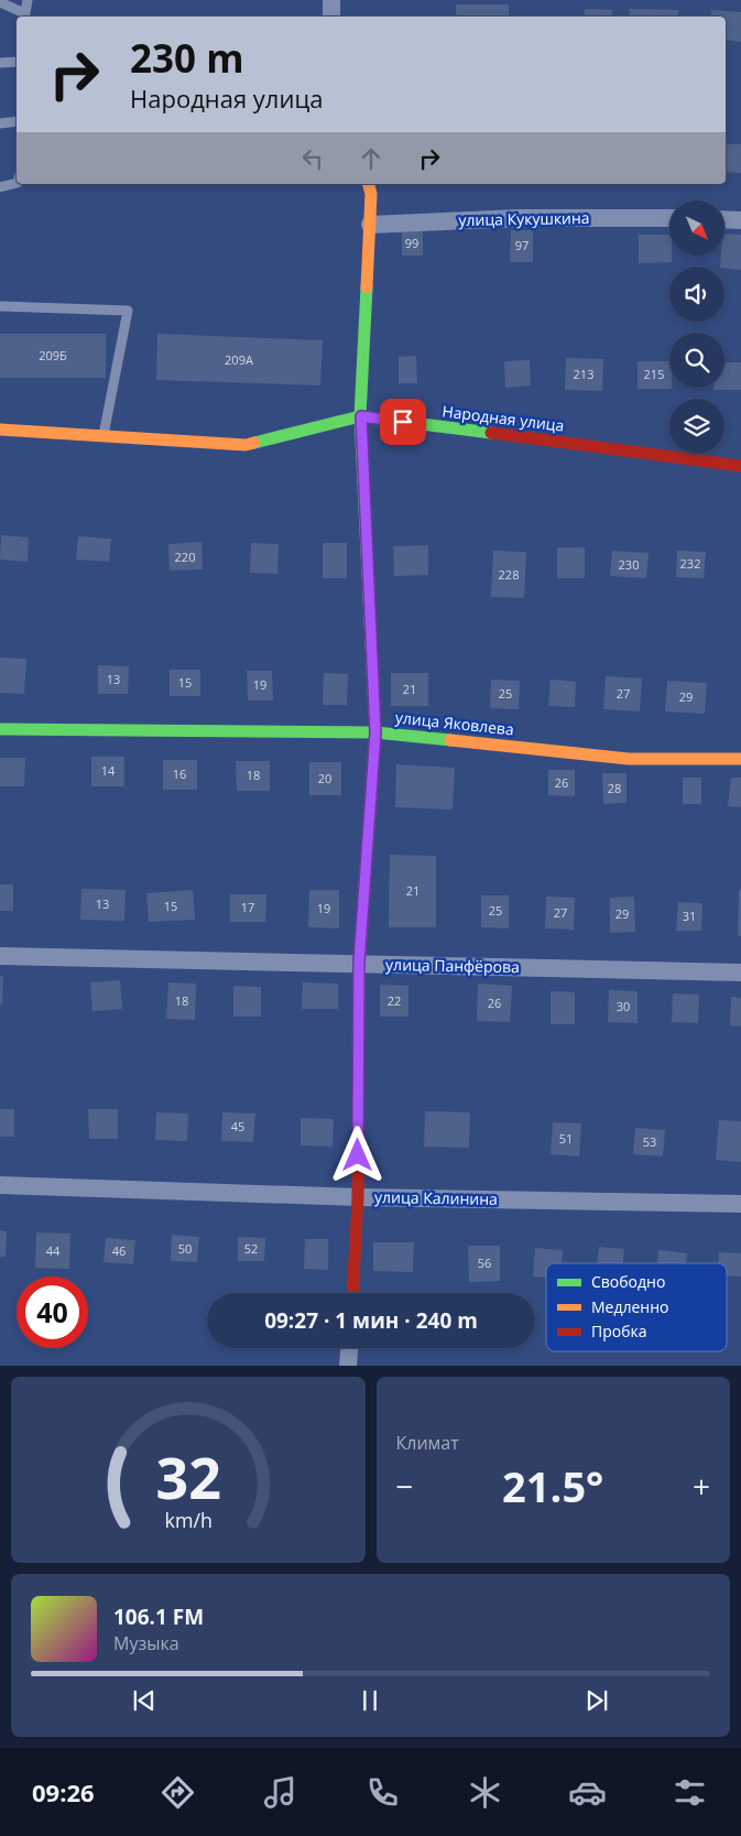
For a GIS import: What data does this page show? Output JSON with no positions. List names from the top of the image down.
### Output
{
  "streets": {
    "street": [
      "улица Кукушкина",
      "Народная улица",
      "улица Яковлева",
      "улица Панфёрова",
      "улица Калинина"
    ]
  },
  "house_numbers": [
    "99",
    "97",
    "209Б",
    "209А",
    "213",
    "215",
    "220",
    "232",
    "230",
    "228",
    "13",
    "15",
    "19",
    "21",
    "25",
    "27",
    "29",
    "14",
    "16",
    "18",
    "20",
    "26",
    "28",
    "21",
    "13",
    "15",
    "17",
    "19",
    "25",
    "27",
    "29",
    "31",
    "18",
    "22",
    "26",
    "30",
    "45",
    "51",
    "53",
    "50",
    "52",
    "44",
    "46",
    "56"
  ],
  "legend": ["Свободно", "Медленно", "Пробка"],
  "north": "bottom right",
  "page": {
    "turn": ["230 m", "Народная улица"],
    "limit": "40",
    "trip": "09:27 · 1 мин · 240 m",
    "tile": "Климат",
    "heat": ["−", "21.5°", "+"],
    "song": ["106.1 FM", "Музыка"],
    "tabs": "09:26",
    "gauge": ["32", "km/h"]
  }
}
